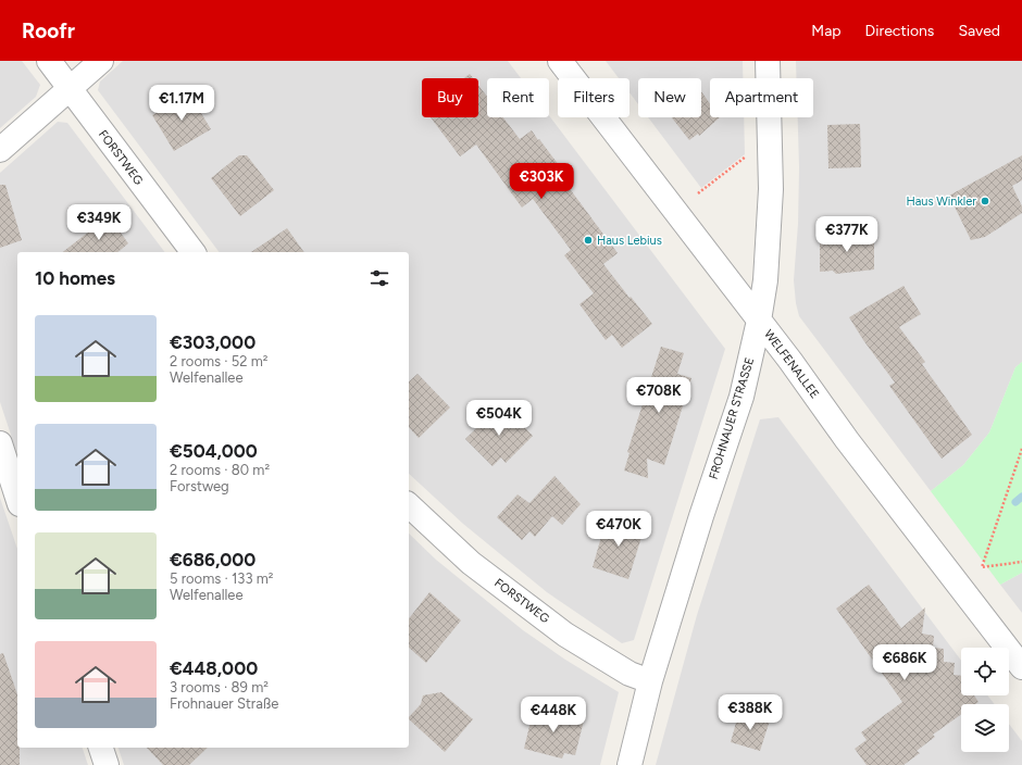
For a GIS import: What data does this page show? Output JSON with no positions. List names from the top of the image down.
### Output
{
  "streets": {
    "street": ["FORSTWEG", "WELFENALLEE", "FROHNAUER STRASSE"]
  },
  "crossings": [
    ["FORSTWEG", "FROHNAUER STRASSE"],
    ["WELFENALLEE", "FROHNAUER STRASSE"]
  ],
  "places": ["Haus Winkler", "Haus Lebius"],
  "page": {
    "header": "Roofr",
    "nav": ["Map", "Directions", "Saved"],
    "chip": [
      "Buy",
      "Rent",
      "Filters",
      "New",
      "Apartment"
    ],
    "price": [
      "€1.17M",
      "€303K",
      "€349K",
      "€377K",
      "€708K",
      "€504K",
      "€470K",
      "€686K",
      "€388K",
      "€448K"
    ],
    "heading": "10 homes",
    "list": [
      {
        "name": "€303,000",
        "note": "2 rooms · 52 m² · Welfenallee"
      },
      {
        "name": "€504,000",
        "note": "2 rooms · 80 m² · Forstweg"
      },
      {
        "name": "€686,000",
        "note": "5 rooms · 133 m² · Welfenallee"
      },
      {
        "name": "€448,000",
        "note": "3 rooms · 89 m² · Frohnauer Straße"
      }
    ]
  }
}
